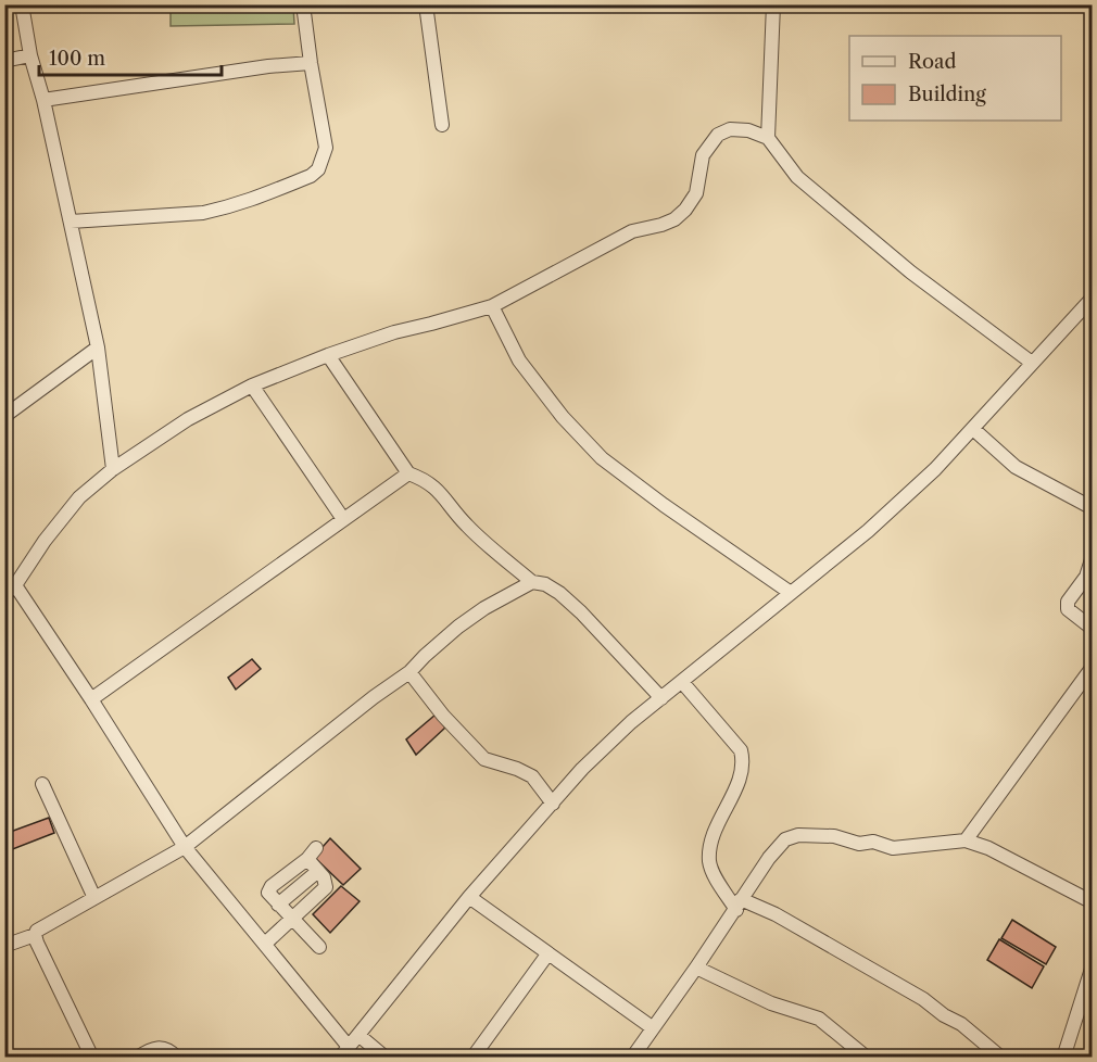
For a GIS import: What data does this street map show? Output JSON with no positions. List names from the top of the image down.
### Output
{
  "legend": ["Road", "Building"],
  "scale_bar": "100 m"
}
